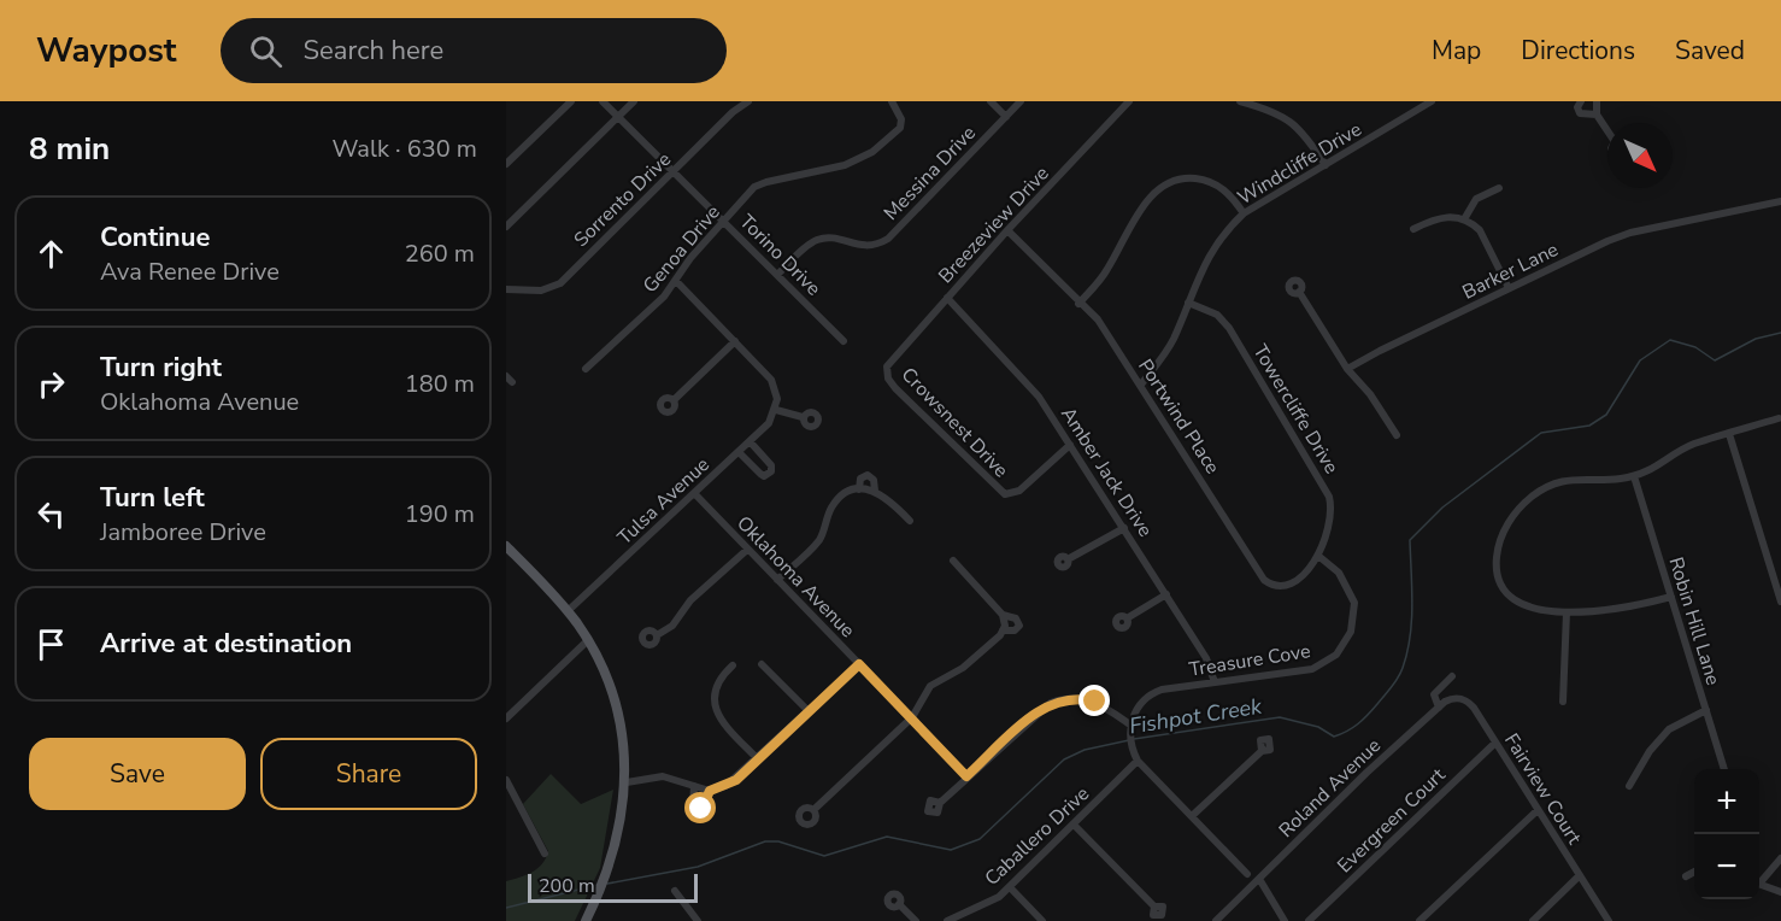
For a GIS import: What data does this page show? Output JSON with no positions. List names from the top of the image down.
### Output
{
  "streets": {
    "street": [
      "Windcliffe Drive",
      "Messina Drive",
      "Sorrento Drive",
      "Breezeview Drive",
      "Genoa Drive",
      "Torino Drive",
      "Barker Lane",
      "Towercliffe Drive",
      "Portwind Place",
      "Crowsnest Drive",
      "Amber Jack Drive",
      "Tulsa Avenue",
      "Oklahoma Avenue",
      "Robin Hill Lane",
      "Treasure Cove",
      "Roland Avenue",
      "Fairview Court",
      "Evergreen Court",
      "Caballero Drive"
    ]
  },
  "crossings": [
    ["Windcliffe Drive", "Towercliffe Drive"],
    ["Windcliffe Drive", "Portwind Place"],
    ["Messina Drive", "Torino Drive"],
    ["Sorrento Drive", "Torino Drive"],
    ["Breezeview Drive", "Portwind Place"],
    ["Breezeview Drive", "Crowsnest Drive"],
    ["Breezeview Drive", "Amber Jack Drive"],
    ["Genoa Drive", "Torino Drive"],
    ["Towercliffe Drive", "Portwind Place"],
    ["Towercliffe Drive", "Treasure Cove"],
    ["Portwind Place", "Treasure Cove"],
    ["Crowsnest Drive", "Amber Jack Drive"],
    ["Amber Jack Drive", "Treasure Cove"],
    ["Tulsa Avenue", "Oklahoma Avenue"],
    ["Roland Avenue", "Fairview Court"],
    ["Fairview Court", "Evergreen Court"]
  ],
  "water": ["Fishpot Creek"],
  "scale_bar": "200 m",
  "north": "bottom right",
  "page": {
    "header": "Waypost",
    "search": "Search here",
    "nav": ["Map", "Directions", "Saved"],
    "heading": ["8 min", "Walk · 630 m"],
    "list": [
      ["Continue", "Ava Renee Drive", "260 m"],
      ["Turn right", "Oklahoma Avenue", "180 m"],
      ["Turn left", "Jamboree Drive", "190 m"],
      "Arrive at destination"
    ],
    "buttons": ["Save", "Share"],
    "map_buttons": ["+", "−"],
    "scale": "200 m"
  }
}
